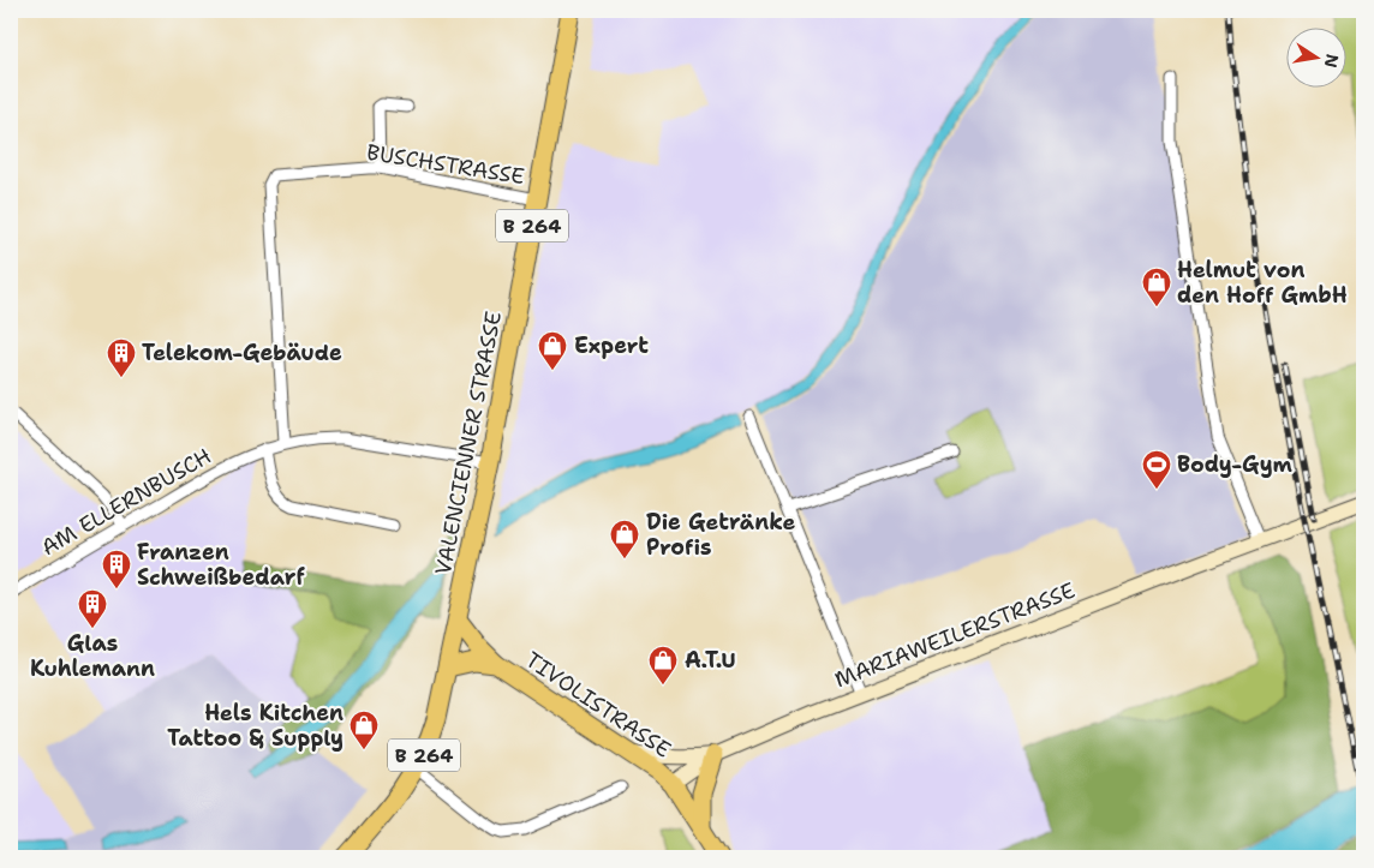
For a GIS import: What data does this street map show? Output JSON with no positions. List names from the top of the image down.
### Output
{
  "streets": {
    "main road": [
      "B 264",
      "VALENCIENNER STRASSE",
      "MARIAWEILERSTRASSE",
      "TIVOLISTRASSE"
    ],
    "street": ["BUSCHSTRASSE", "AM ELLERNBUSCH"]
  },
  "crossings": [
    ["BUSCHSTRASSE", "VALENCIENNER STRASSE"],
    ["BUSCHSTRASSE", "AM ELLERNBUSCH"],
    ["VALENCIENNER STRASSE", "AM ELLERNBUSCH"],
    ["VALENCIENNER STRASSE", "TIVOLISTRASSE"],
    ["MARIAWEILERSTRASSE", "TIVOLISTRASSE"]
  ],
  "places": {
    "shop": [
      "Helmut von den Hoff GmbH",
      "Expert",
      "Die Getränke Profis",
      "A.T.U",
      "Hels Kitchen Tattoo & Supply"
    ],
    "building": ["Telekom-Gebäude", "Franzen Schweißbedarf", "Glas Kuhlemann"],
    "sports": ["Body-Gym"]
  },
  "north": "right"
}
